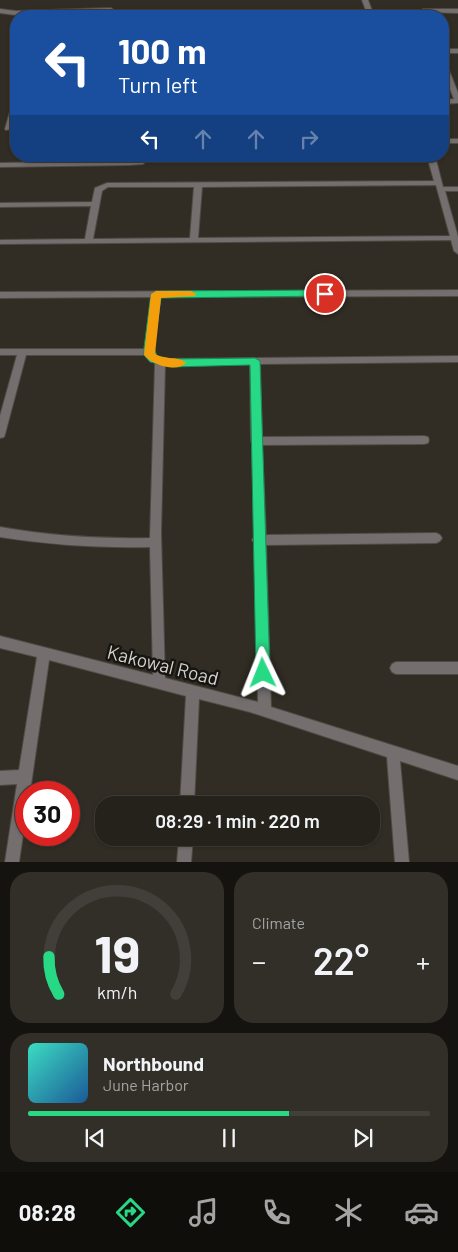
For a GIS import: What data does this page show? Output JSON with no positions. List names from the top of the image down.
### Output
{
  "streets": {
    "street": ["Kakowal Road"]
  },
  "page": {
    "turn": ["100 m", "Turn left"],
    "limit": "30",
    "trip": "08:29 · 1 min · 220 m",
    "tile": "Climate",
    "heat": ["−", "22°", "+"],
    "song": ["Northbound", "June Harbor"],
    "tabs": "08:28",
    "gauge": ["19", "km/h"]
  }
}
